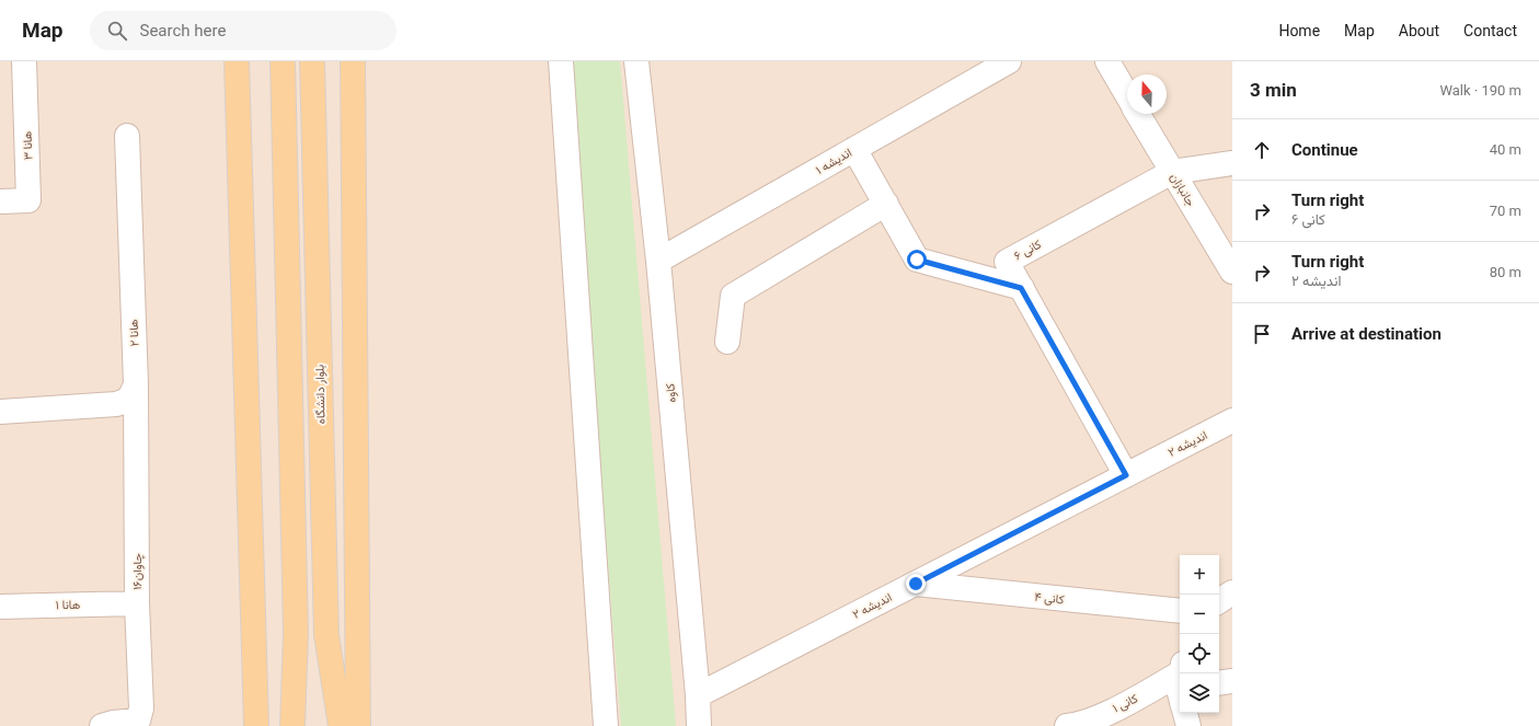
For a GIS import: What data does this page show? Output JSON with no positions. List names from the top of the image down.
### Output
{
  "streets": {
    "main road": ["بلوار دانشگاه"],
    "street": [
      "هانا ۳",
      "اندیشه ۱",
      "جانبازان",
      "کانی ۶",
      "هانا ۲",
      "کاوه",
      "اندیشه ۲",
      "چاوان۱۶",
      "کانی ۴",
      "هانا ۱",
      "کانی ۱"
    ]
  },
  "crossings": [
    ["اندیشه ۱", "کاوه"],
    ["جانبازان", "کانی ۶"],
    ["کانی ۶", "اندیشه ۲"],
    ["هانا ۲", "چاوان۱۶"],
    ["کاوه", "اندیشه ۲"],
    ["اندیشه ۲", "کانی ۴"],
    ["چاوان۱۶", "هانا ۱"]
  ],
  "north": "top",
  "page": {
    "header": "Map",
    "search": "Search here",
    "nav": [
      "Home",
      "Map",
      "About",
      "Contact"
    ],
    "heading": ["3 min", "Walk · 190 m"],
    "list": [
      ["Continue", "40 m"],
      ["Turn right", "کانی ۶", "70 m"],
      ["Turn right", "اندیشه ۲", "80 m"],
      "Arrive at destination"
    ],
    "map_buttons": ["+", "−"]
  }
}
